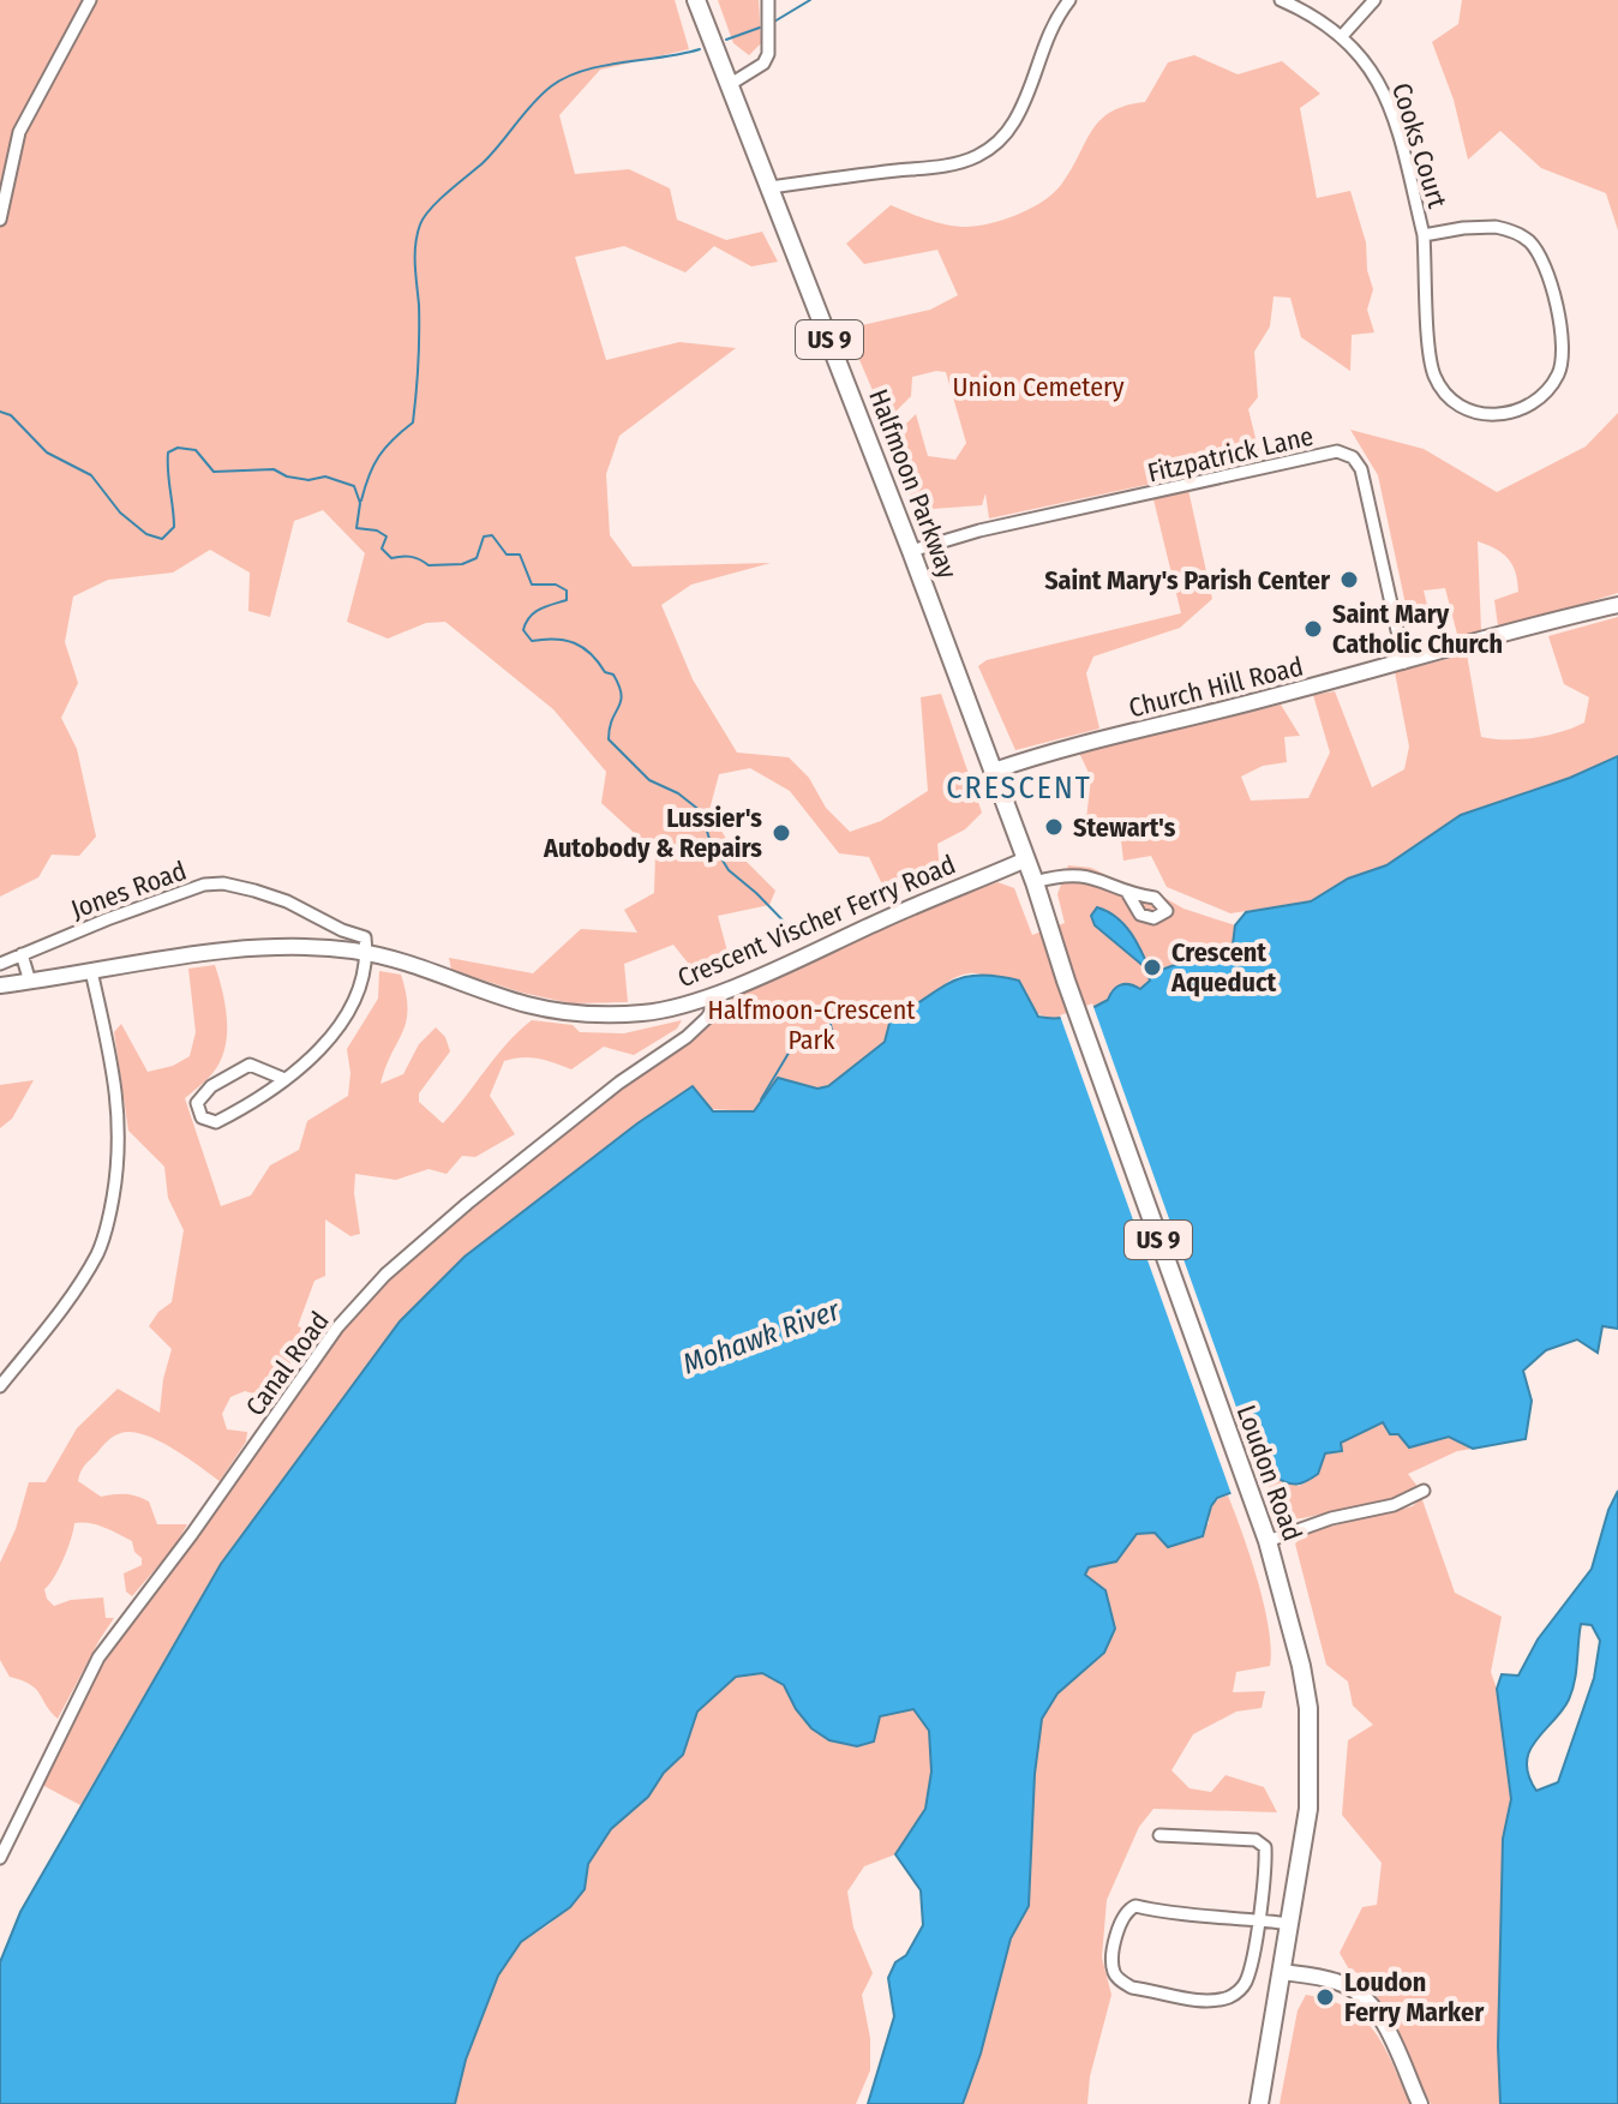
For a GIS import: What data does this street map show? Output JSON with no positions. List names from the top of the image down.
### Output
{
  "streets": {
    "main road": [
      "US 9",
      "Halfmoon Parkway",
      "Church Hill Road",
      "Crescent Vischer Ferry Road",
      "Loudon Road"
    ],
    "street": [
      "Cooks Court",
      "Fitzpatrick Lane",
      "Jones Road",
      "Canal Road"
    ]
  },
  "crossings": [
    ["Fitzpatrick Lane", "Halfmoon Parkway"],
    ["Fitzpatrick Lane", "Church Hill Road"],
    ["Halfmoon Parkway", "Church Hill Road"],
    ["Halfmoon Parkway", "Crescent Vischer Ferry Road"],
    ["Halfmoon Parkway", "Loudon Road"],
    ["Jones Road", "Crescent Vischer Ferry Road"],
    ["Crescent Vischer Ferry Road", "Canal Road"]
  ],
  "districts": ["CRESCENT"],
  "water": ["Mohawk River"],
  "parks": ["Union Cemetery", "Halfmoon-Crescent Park"],
  "places": [
    "Saint Mary's Parish Center",
    "Saint Mary Catholic Church",
    "Stewart's",
    "Lussier's Autobody & Repairs",
    "Crescent Aqueduct",
    "Loudon Ferry Marker"
  ]
}
